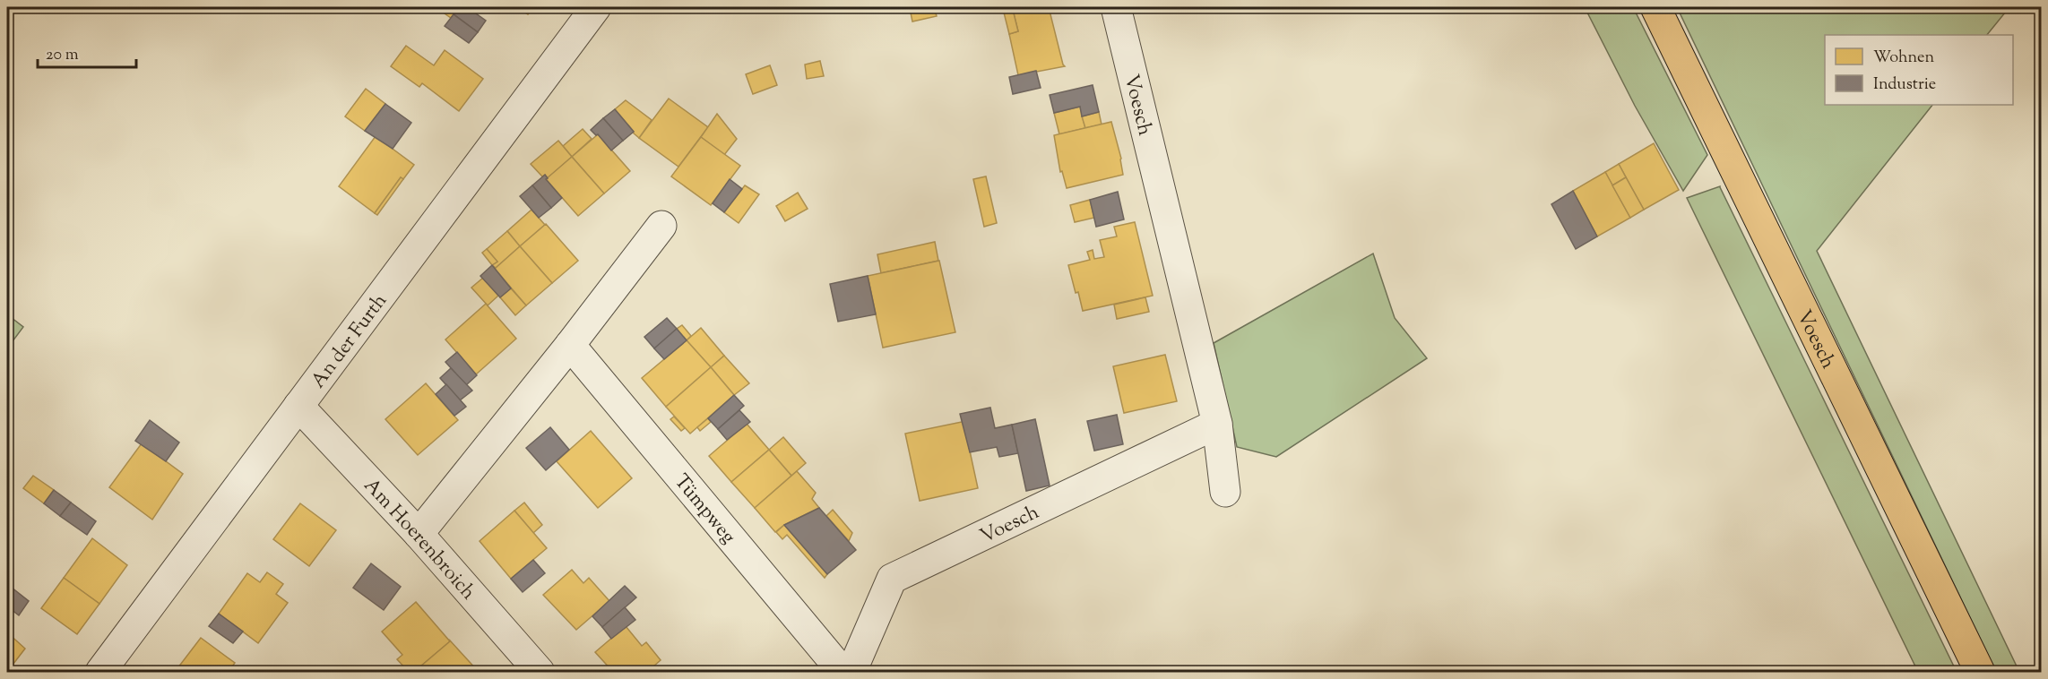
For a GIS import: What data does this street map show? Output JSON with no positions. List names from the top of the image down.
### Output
{
  "streets": {
    "main road": ["Voesch"],
    "street": ["An der Furth", "Tümpweg", "Am Hoerenbroich"]
  },
  "crossings": [
    ["An der Furth", "Am Hoerenbroich"]
  ],
  "legend": ["Wohnen", "Industrie"],
  "scale_bar": "20 m"
}
